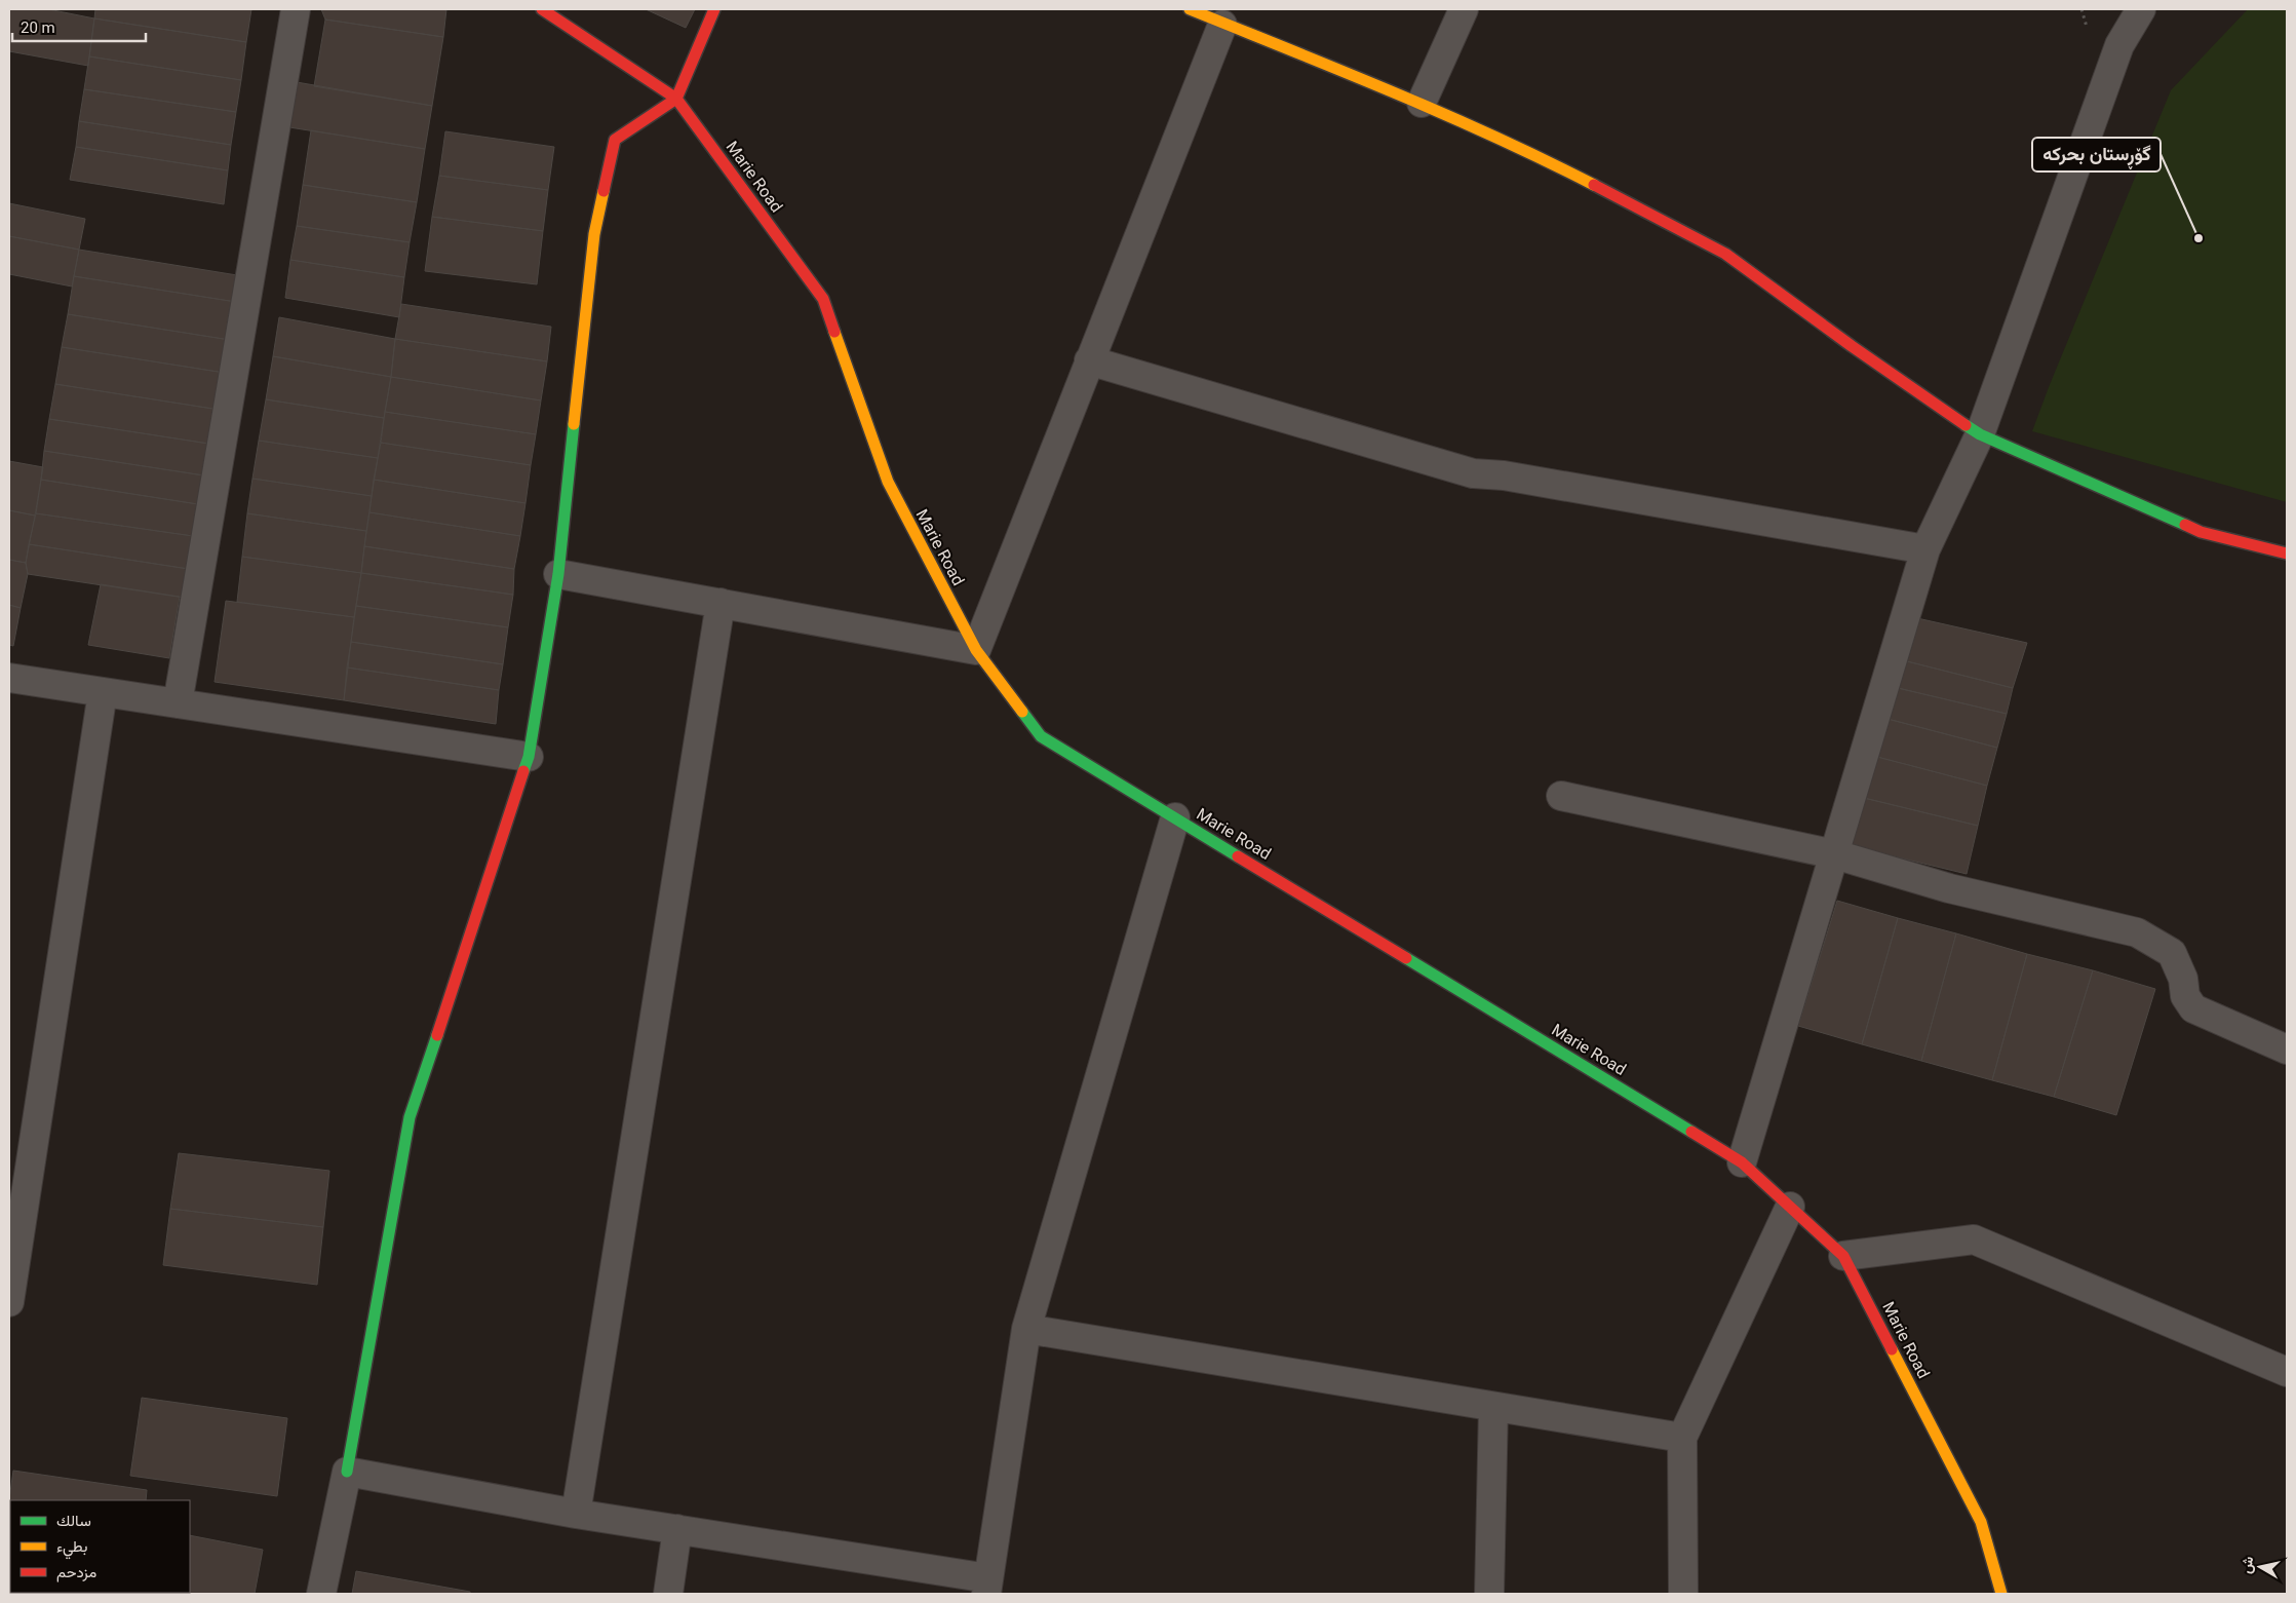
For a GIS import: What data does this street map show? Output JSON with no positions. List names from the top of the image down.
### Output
{
  "streets": {
    "street": ["Marie Road"]
  },
  "places": ["گۆڕستان بحركه‌"],
  "legend": ["سالك", "بطيء", "مزدحم"],
  "scale_bar": "20 m",
  "north": "left"
}
